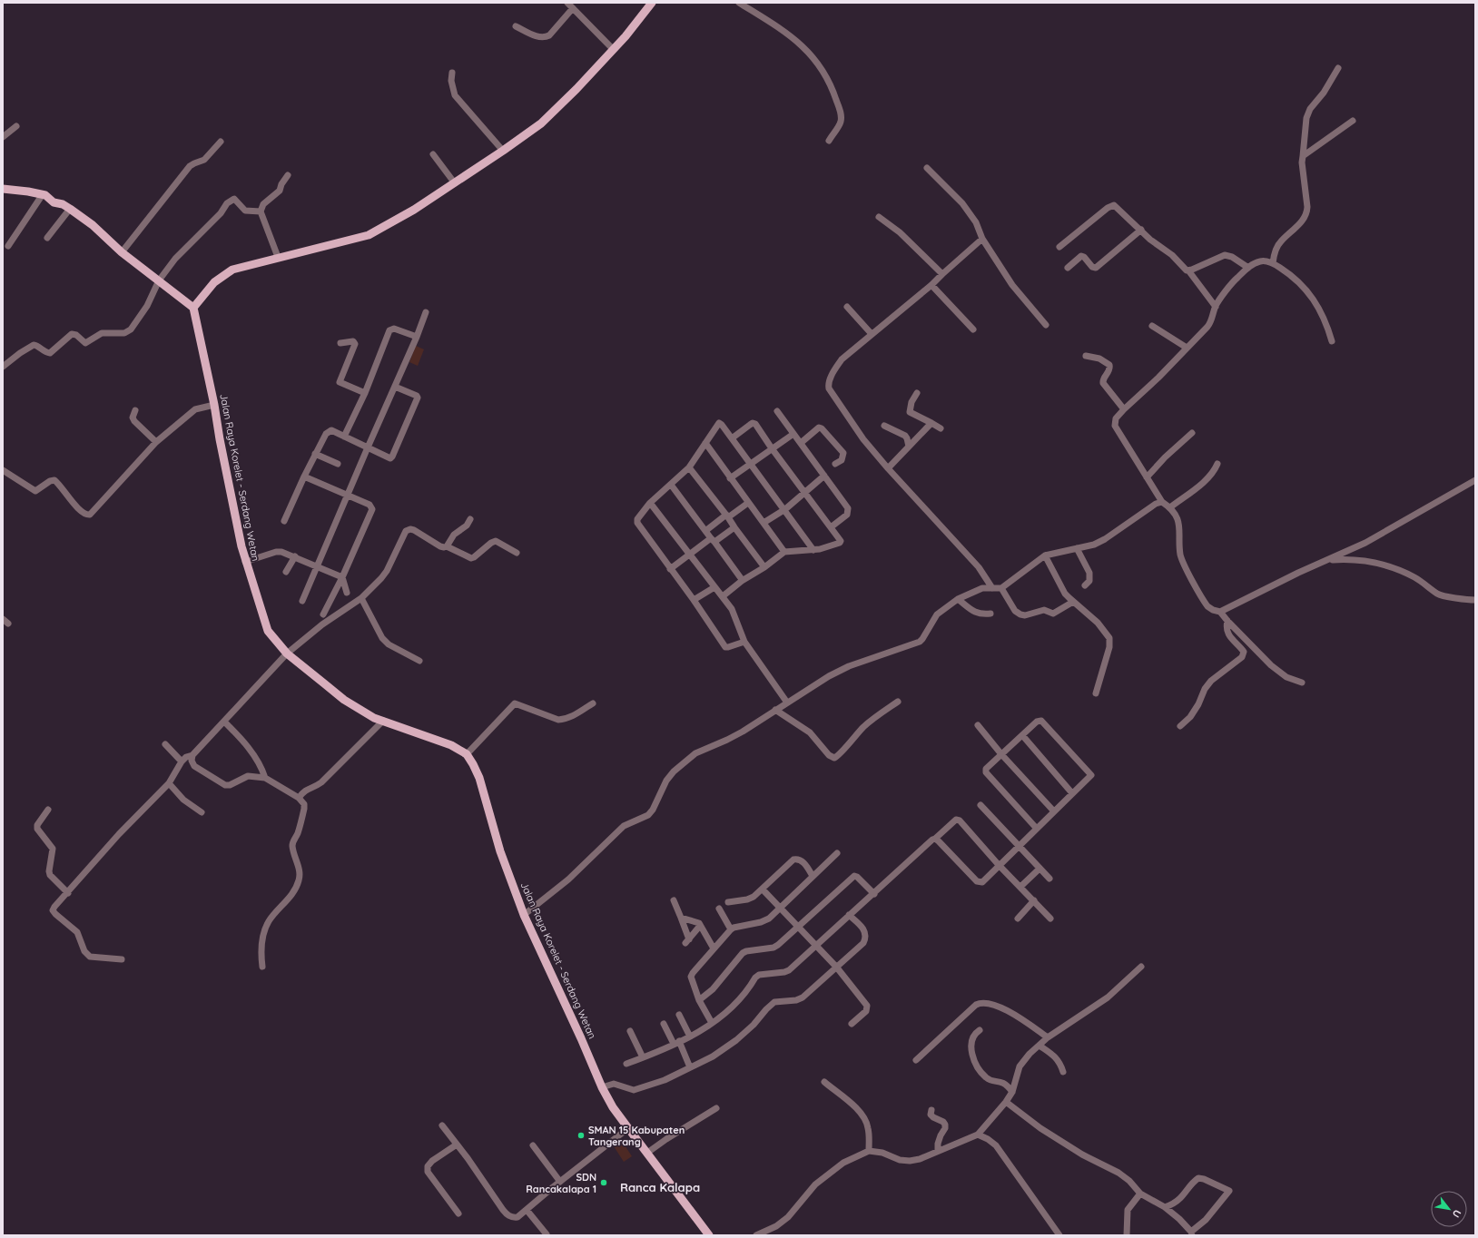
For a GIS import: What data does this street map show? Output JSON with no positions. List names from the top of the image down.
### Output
{
  "streets": {
    "main road": ["Jalan Raya Korelet - Serdang Wetan"]
  },
  "districts": ["Ranca Kalapa"],
  "places": ["SMAN 15 Kabupaten Tangerang", "SDN Rancakalapa 1"],
  "north": "bottom right"
}
